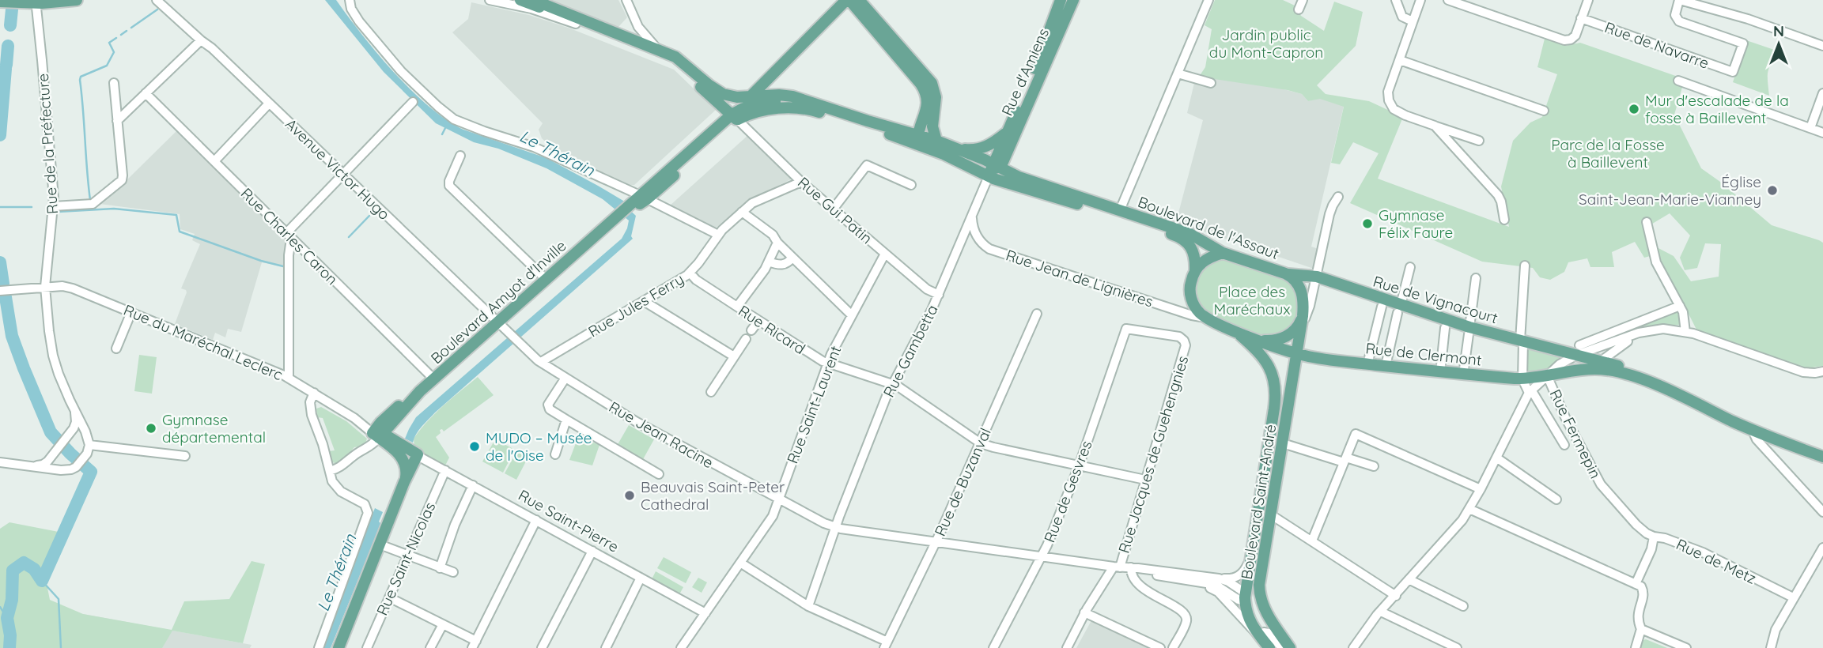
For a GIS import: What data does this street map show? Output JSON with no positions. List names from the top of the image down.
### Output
{
  "streets": {
    "main road": [
      "Rue d'Amiens",
      "Boulevard de l'Assaut",
      "Rue de Vignacourt",
      "Boulevard Amyot d'Inville",
      "Rue de Clermont",
      "Boulevard Saint-André",
      "Rue Saint-Pierre"
    ],
    "street": [
      "Rue de Navarre",
      "Rue de la Préfecture",
      "Avenue Victor Hugo",
      "Rue Gui Patin",
      "Rue Charles Caron",
      "Rue Jean de Lignières",
      "Rue Jules Ferry",
      "Rue Ricard",
      "Rue du Maréchal Leclerc",
      "Rue Gambetta",
      "Rue Saint-Laurent",
      "Rue Fermepin",
      "Rue Jean Racine",
      "Rue Jacques de Guehengnies",
      "Rue de Buzanval",
      "Rue de Gesvres",
      "Rue Saint-Nicolas",
      "Rue de Metz"
    ]
  },
  "crossings": [
    ["Rue d'Amiens", "Boulevard de l'Assaut"],
    ["Rue d'Amiens", "Rue Gambetta"],
    ["Rue de la Préfecture", "Rue du Maréchal Leclerc"],
    ["Avenue Victor Hugo", "Boulevard Amyot d'Inville"],
    ["Avenue Victor Hugo", "Rue Jean Racine"],
    ["Rue Gui Patin", "Boulevard Amyot d'Inville"],
    ["Rue Gui Patin", "Rue Jules Ferry"],
    ["Rue Gui Patin", "Rue Gambetta"],
    ["Rue Gui Patin", "Rue Saint-Laurent"],
    ["Boulevard de l'Assaut", "Rue Jean de Lignières"],
    ["Boulevard de l'Assaut", "Rue de Vignacourt"],
    ["Boulevard de l'Assaut", "Rue Gambetta"],
    ["Boulevard de l'Assaut", "Rue de Clermont"],
    ["Boulevard de l'Assaut", "Boulevard Saint-André"],
    ["Rue Charles Caron", "Boulevard Amyot d'Inville"],
    ["Rue Jean de Lignières", "Rue de Vignacourt"],
    ["Rue Jean de Lignières", "Rue Gambetta"],
    ["Rue Jean de Lignières", "Rue de Clermont"],
    ["Rue Jean de Lignières", "Boulevard Saint-André"],
    ["Rue de Vignacourt", "Rue de Clermont"],
    ["Rue de Vignacourt", "Boulevard Saint-André"],
    ["Boulevard Amyot d'Inville", "Rue du Maréchal Leclerc"],
    ["Boulevard Amyot d'Inville", "Rue Jean Racine"],
    ["Boulevard Amyot d'Inville", "Rue Saint-Pierre"],
    ["Rue Jules Ferry", "Rue Ricard"],
    ["Rue Jules Ferry", "Rue Jean Racine"],
    ["Rue Ricard", "Rue Gambetta"],
    ["Rue Ricard", "Rue Saint-Laurent"],
    ["Rue Ricard", "Rue de Buzanval"],
    ["Rue du Maréchal Leclerc", "Rue Saint-Pierre"],
    ["Rue Gambetta", "Rue Jean Racine"],
    ["Rue de Clermont", "Rue Fermepin"],
    ["Rue de Clermont", "Boulevard Saint-André"],
    ["Rue Saint-Laurent", "Rue Jean Racine"],
    ["Rue Saint-Laurent", "Rue Saint-Pierre"],
    ["Rue Fermepin", "Rue de Metz"],
    ["Rue Jean Racine", "Rue Jacques de Guehengnies"],
    ["Rue Jean Racine", "Rue de Buzanval"],
    ["Rue Jean Racine", "Rue de Gesvres"],
    ["Rue Jacques de Guehengnies", "Rue de Gesvres"],
    ["Rue Saint-Pierre", "Rue Saint-Nicolas"]
  ],
  "water": ["Le Thérain"],
  "parks": ["Jardin public du Mont-Capron", "Parc de la Fosse à Baillevent", "Place des Maréchaux"],
  "places": [
    "Mur d'escalade de la fosse à Baillevent",
    "Église Saint-Jean-Marie-Vianney",
    "Gymnase Félix Faure",
    "Gymnase départemental",
    "MUDO – Musée de l'Oise",
    "Beauvais Saint-Peter Cathedral"
  ],
  "north": "top"
}
